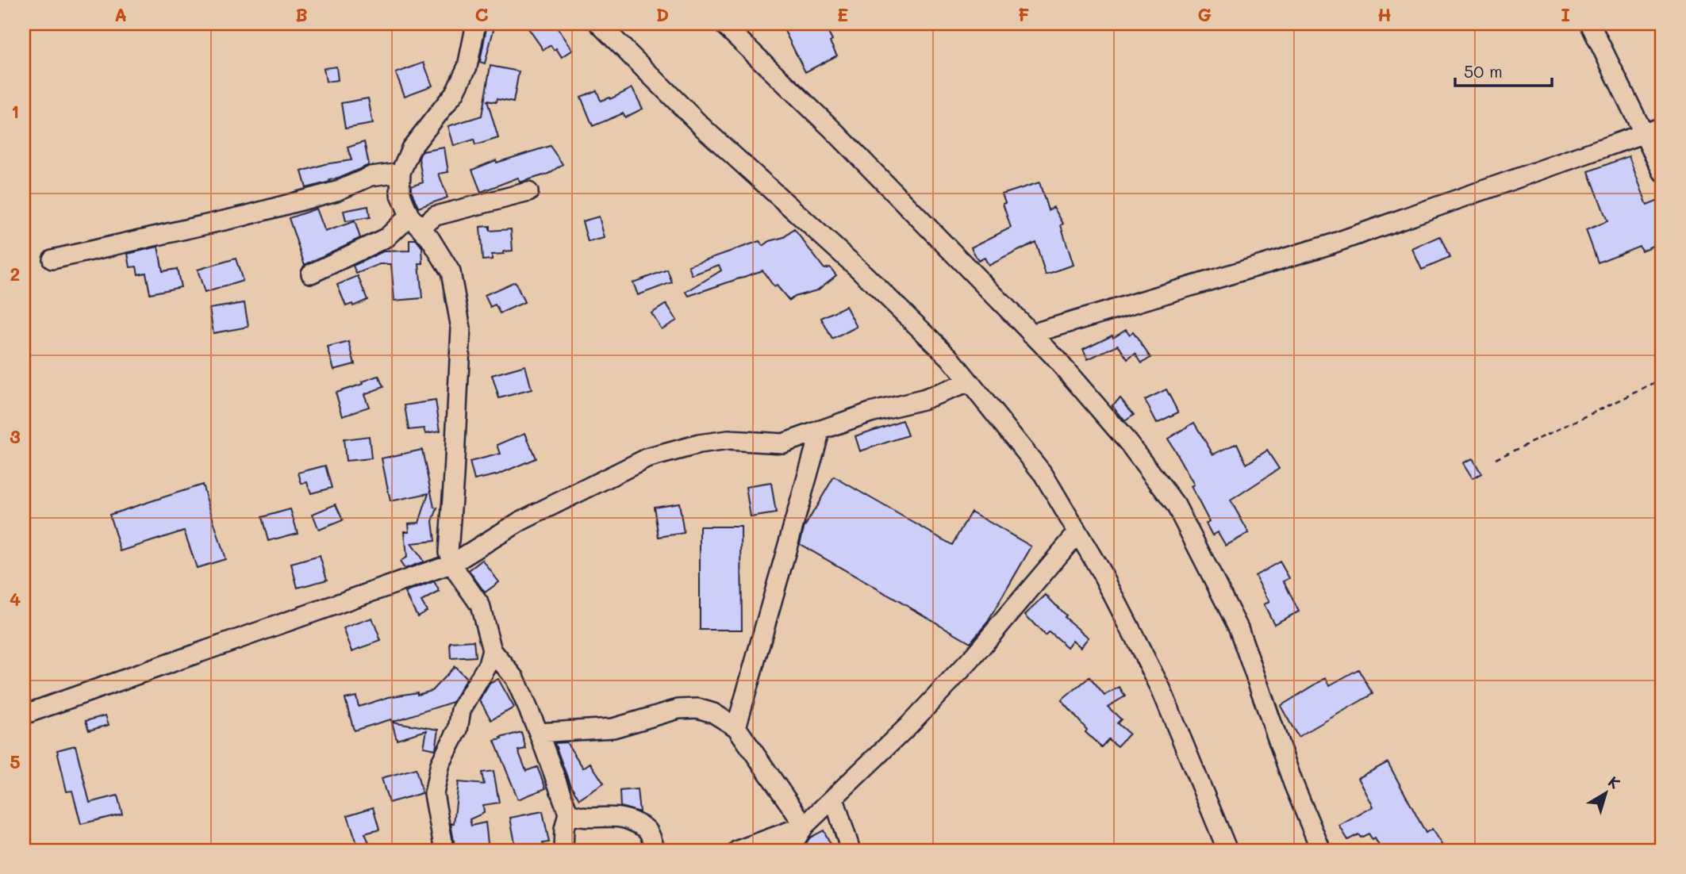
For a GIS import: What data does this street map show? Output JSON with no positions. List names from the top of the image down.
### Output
{
  "scale_bar": "50 m",
  "north": "top right",
  "grid": {
    "columns": [
      "A",
      "B",
      "C",
      "D",
      "E",
      "F",
      "G",
      "H",
      "I"
    ],
    "rows": [
      "1",
      "2",
      "3",
      "4",
      "5"
    ]
  }
}
